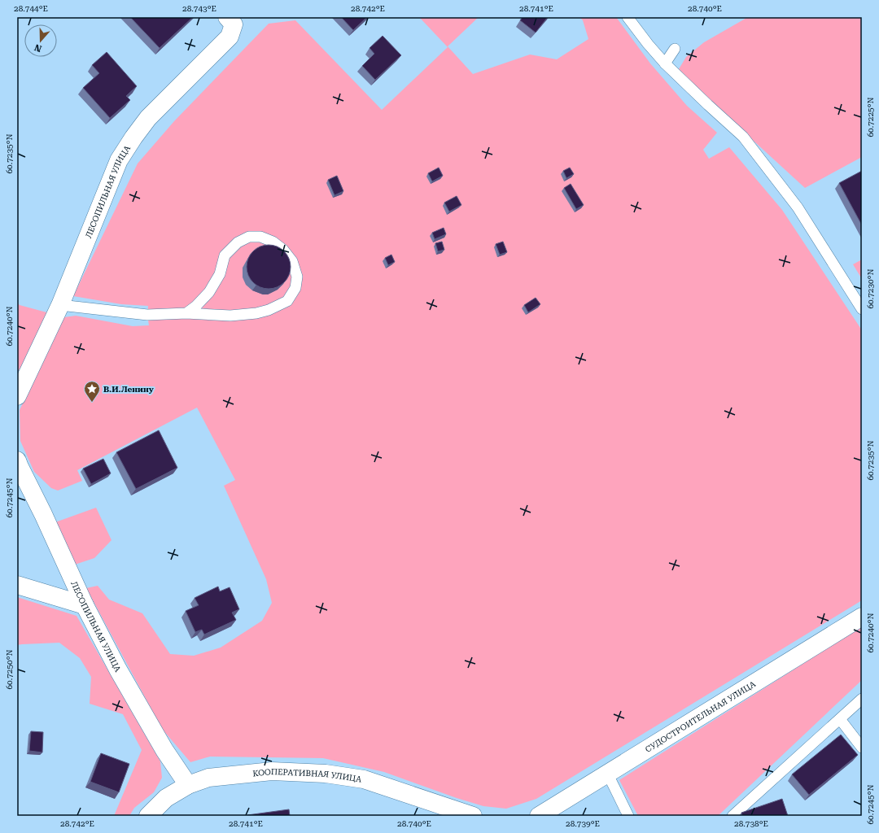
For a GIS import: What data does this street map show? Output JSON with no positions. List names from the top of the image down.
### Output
{
  "streets": {
    "street": ["ЛЕСОПИЛЬНАЯ УЛИЦА", "СУДОСТРОИТЕЛЬНАЯ УЛИЦА", "КООПЕРАТИВНАЯ УЛИЦА"]
  },
  "crossings": [
    ["ЛЕСОПИЛЬНАЯ УЛИЦА", "КООПЕРАТИВНАЯ УЛИЦА"]
  ],
  "places": {
    "place": ["В.И.Ленину"]
  },
  "north": "bottom",
  "coordinates": [
    "28.744°E",
    "28.743°E",
    "28.742°E",
    "28.741°E",
    "28.740°E",
    "60.7225°N",
    "60.7235°N",
    "60.7230°N",
    "60.7240°N",
    "60.7245°N",
    "60.7250°N",
    "28.739°E",
    "28.738°E"
  ]
}
